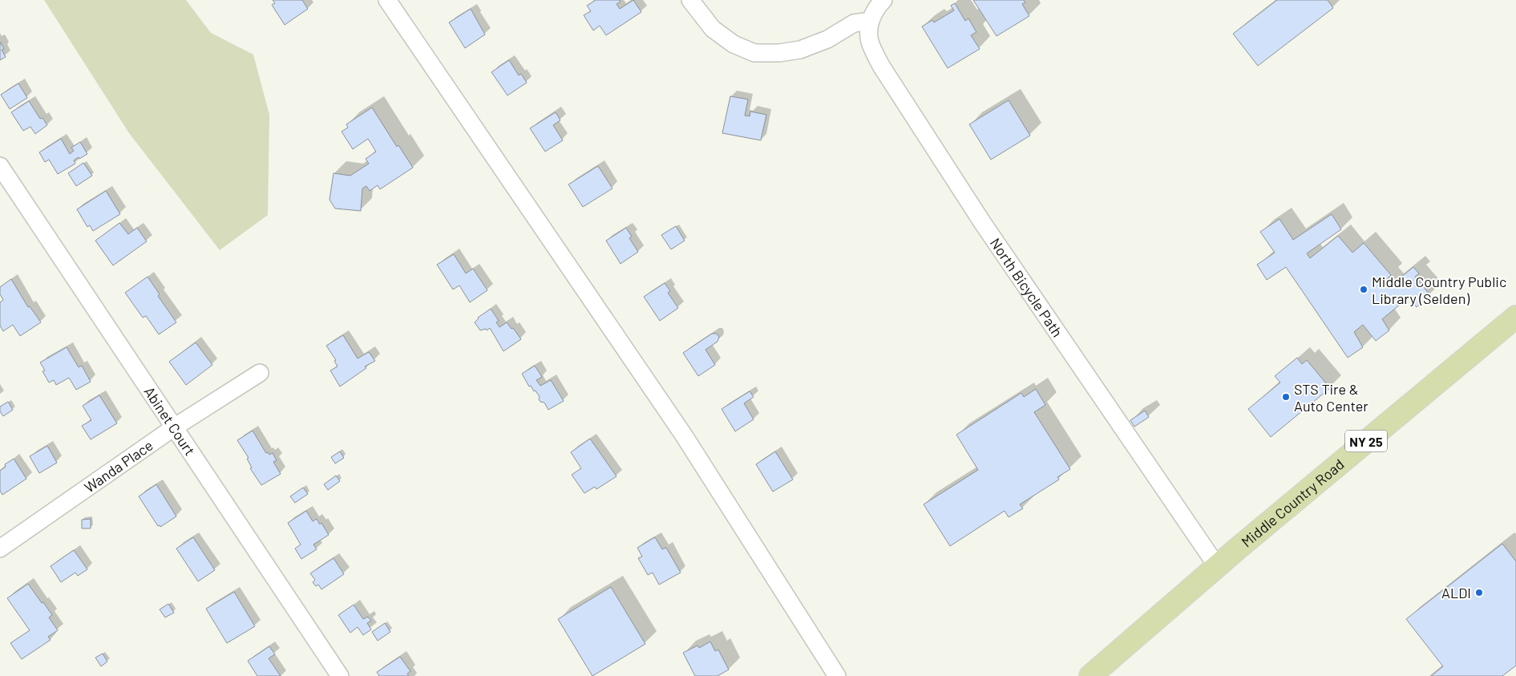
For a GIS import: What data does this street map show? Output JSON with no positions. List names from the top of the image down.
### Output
{
  "streets": {
    "main road": ["NY 25", "Middle Country Road"],
    "street": ["North Bicycle Path", "Abinet Court", "Wanda Place"]
  },
  "crossings": [
    ["North Bicycle Path", "Middle Country Road"],
    ["Abinet Court", "Wanda Place"]
  ],
  "places": ["Middle Country Public Library (Selden)", "STS Tire & Auto Center", "ALDI"]
}
